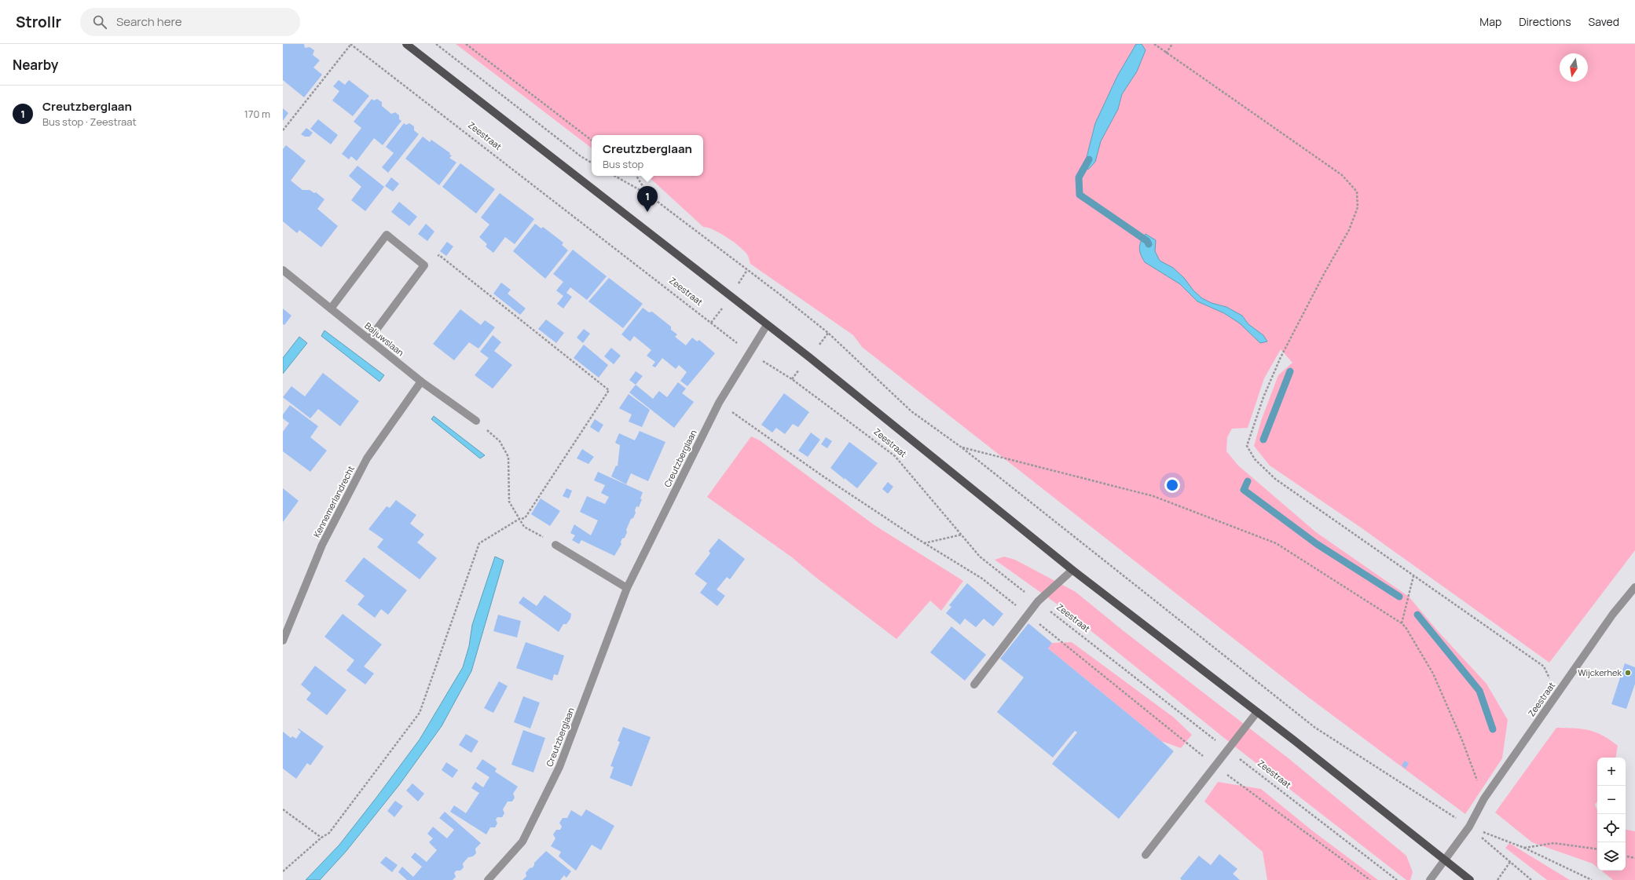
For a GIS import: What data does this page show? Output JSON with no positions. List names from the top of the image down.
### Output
{
  "streets": {
    "main road": ["Zeestraat"],
    "street": ["Baljuwslaan", "Creutzberglaan", "Kennemerlandrecht"]
  },
  "crossings": [
    ["Zeestraat", "Creutzberglaan"],
    ["Baljuwslaan", "Kennemerlandrecht"]
  ],
  "places": ["Wijckerhek"],
  "north": "bottom",
  "page": {
    "header": "Strollr",
    "search": "Search here",
    "nav": ["Map", "Directions", "Saved"],
    "heading": "Nearby",
    "list": [
      {
        "mark": "1",
        "name": "Creutzberglaan",
        "note": "Bus stop · Zeestraat",
        "value": "170 m"
      }
    ],
    "popup": ["Creutzberglaan", "Bus stop"],
    "pins": "1",
    "map_buttons": ["+", "−"]
  }
}
